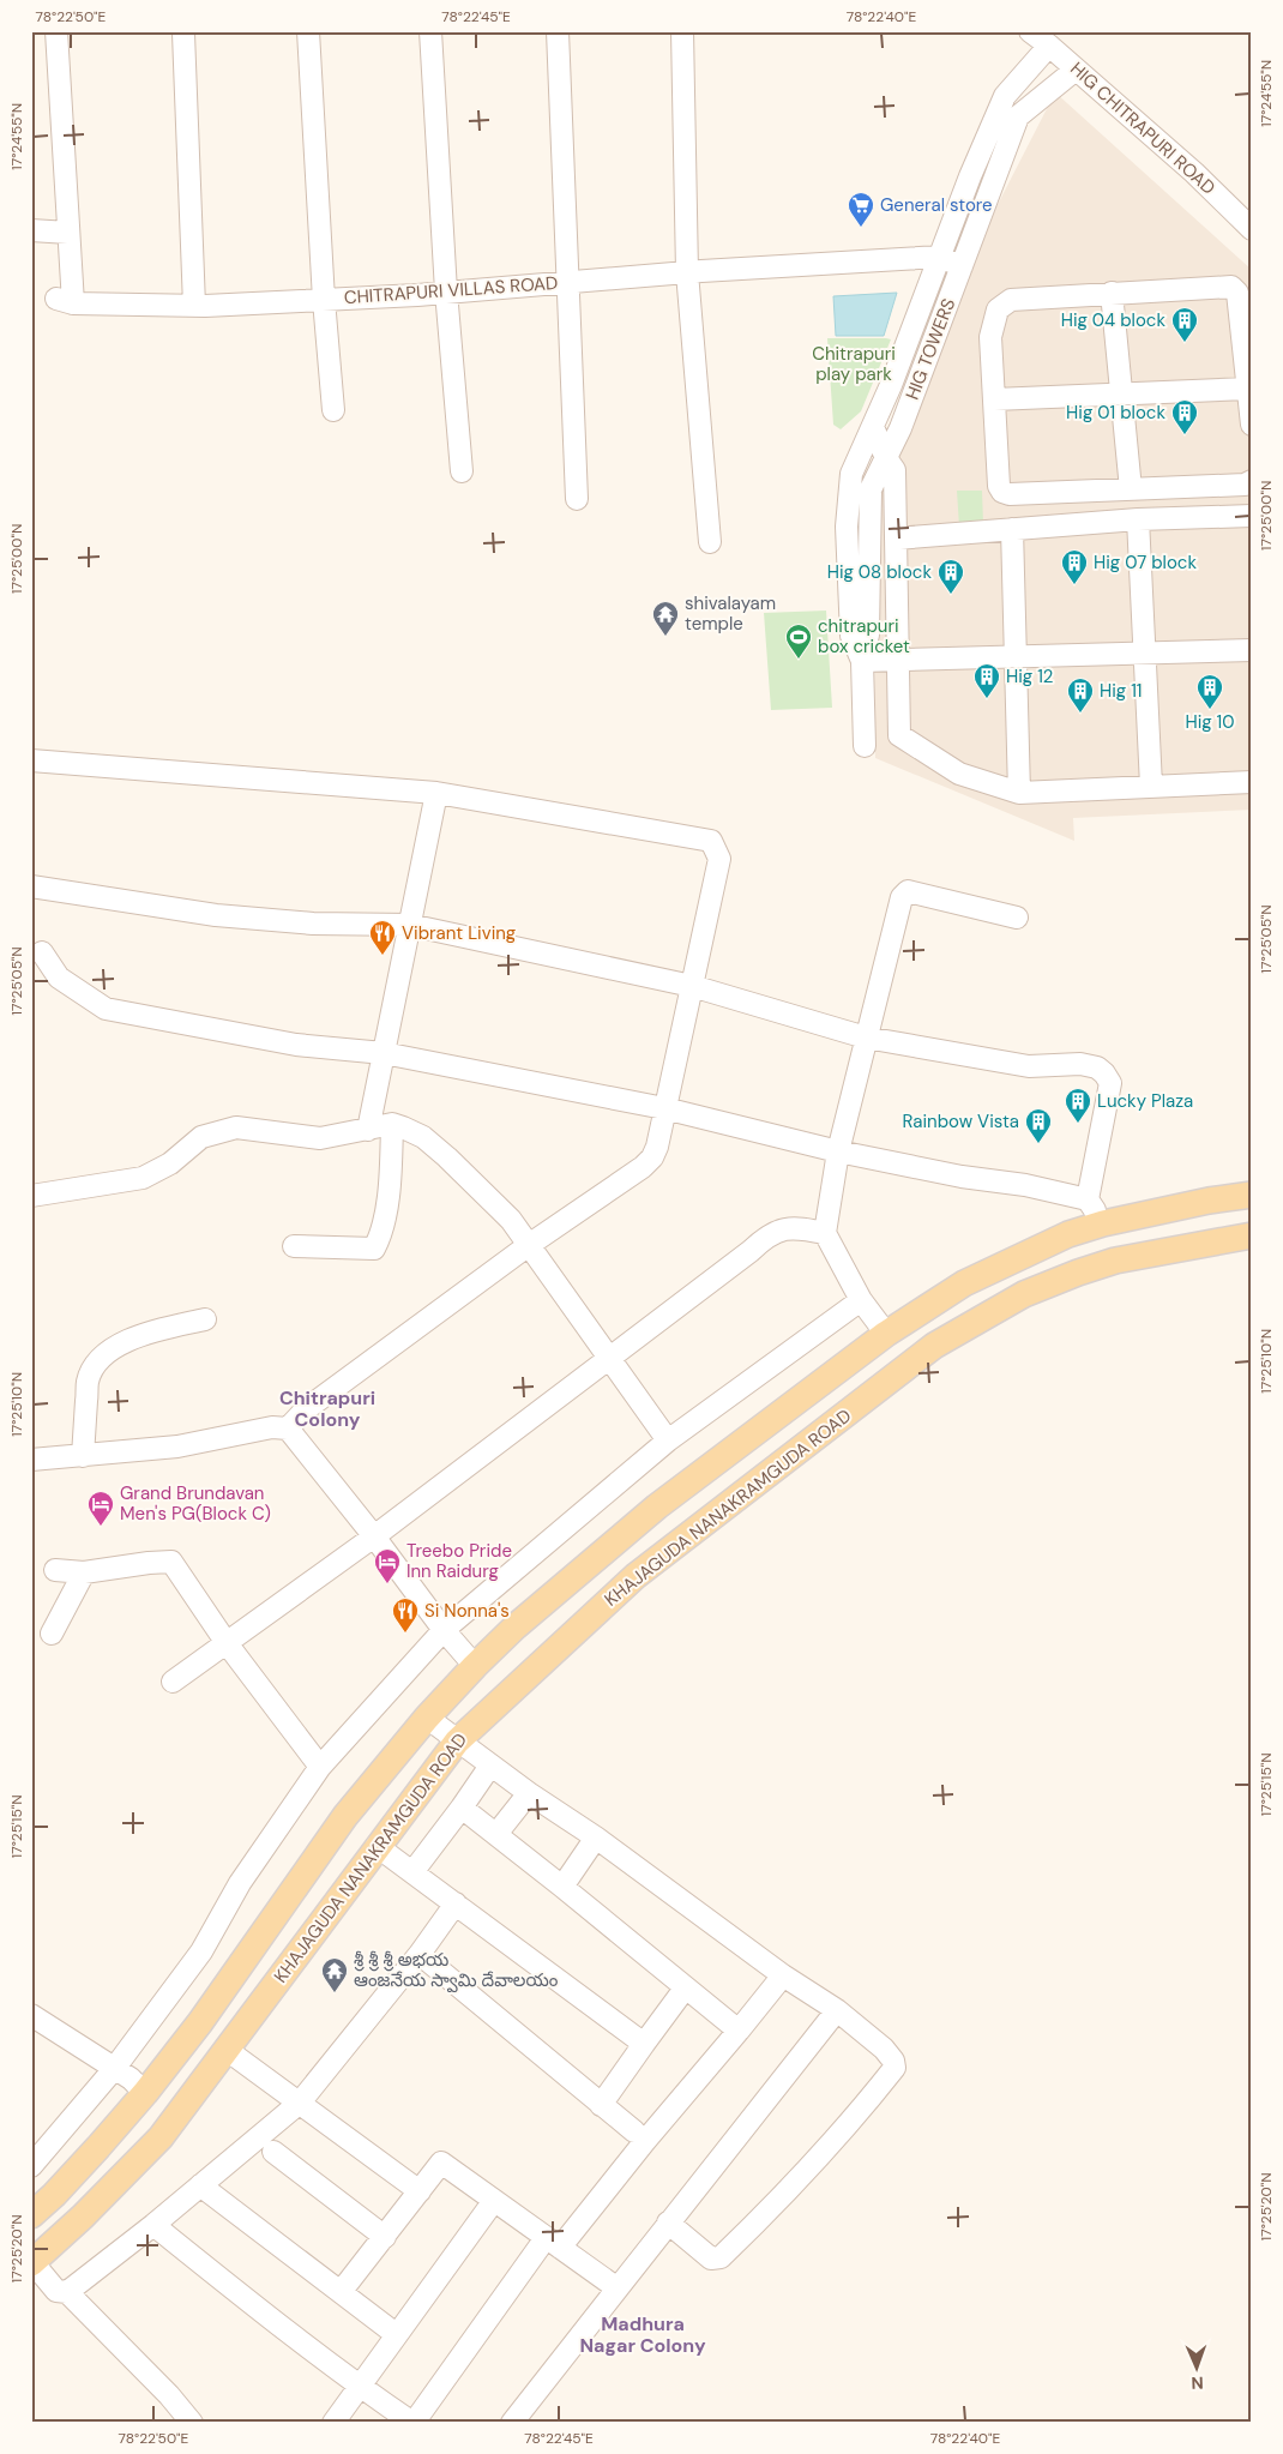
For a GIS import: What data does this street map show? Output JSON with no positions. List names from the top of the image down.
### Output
{
  "streets": {
    "main road": ["KHAJAGUDA NANAKRAMGUDA ROAD"],
    "street": ["HIG CHITRAPURI ROAD", "CHITRAPURI VILLAS ROAD", "HIG TOWERS"]
  },
  "crossings": [
    ["HIG CHITRAPURI ROAD", "HIG TOWERS"]
  ],
  "districts": ["Chitrapuri Colony", "Madhura Nagar Colony"],
  "parks": ["Chitrapuri play park"],
  "places": {
    "supermarket": ["General store"],
    "building": [
      "Hig 04 block",
      "Hig 01 block",
      "Hig 07 block",
      "Hig 08 block",
      "Hig 12",
      "Hig 10",
      "Hig 11",
      "Lucky Plaza",
      "Rainbow Vista"
    ],
    "temple": ["shivalayam temple", "శ్రీ శ్రీ శ్రీ అభయ ఆంజనేయ స్వామి దేవాలయం"],
    "sports": ["chitrapuri box cricket"],
    "restaurant": ["Vibrant Living", "Si Nonna's"],
    "hotel": ["Grand Brundavan Men's PG(Block C)", "Treebo Pride Inn Raidurg"]
  },
  "north": "bottom",
  "coordinates": [
    "78°22'50\"E",
    "78°22'45\"E",
    "78°22'40\"E",
    "17°24'55\"N",
    "17°25'00\"N",
    "17°25'05\"N",
    "17°25'10\"N",
    "17°25'15\"N",
    "17°25'20\"N"
  ]
}
